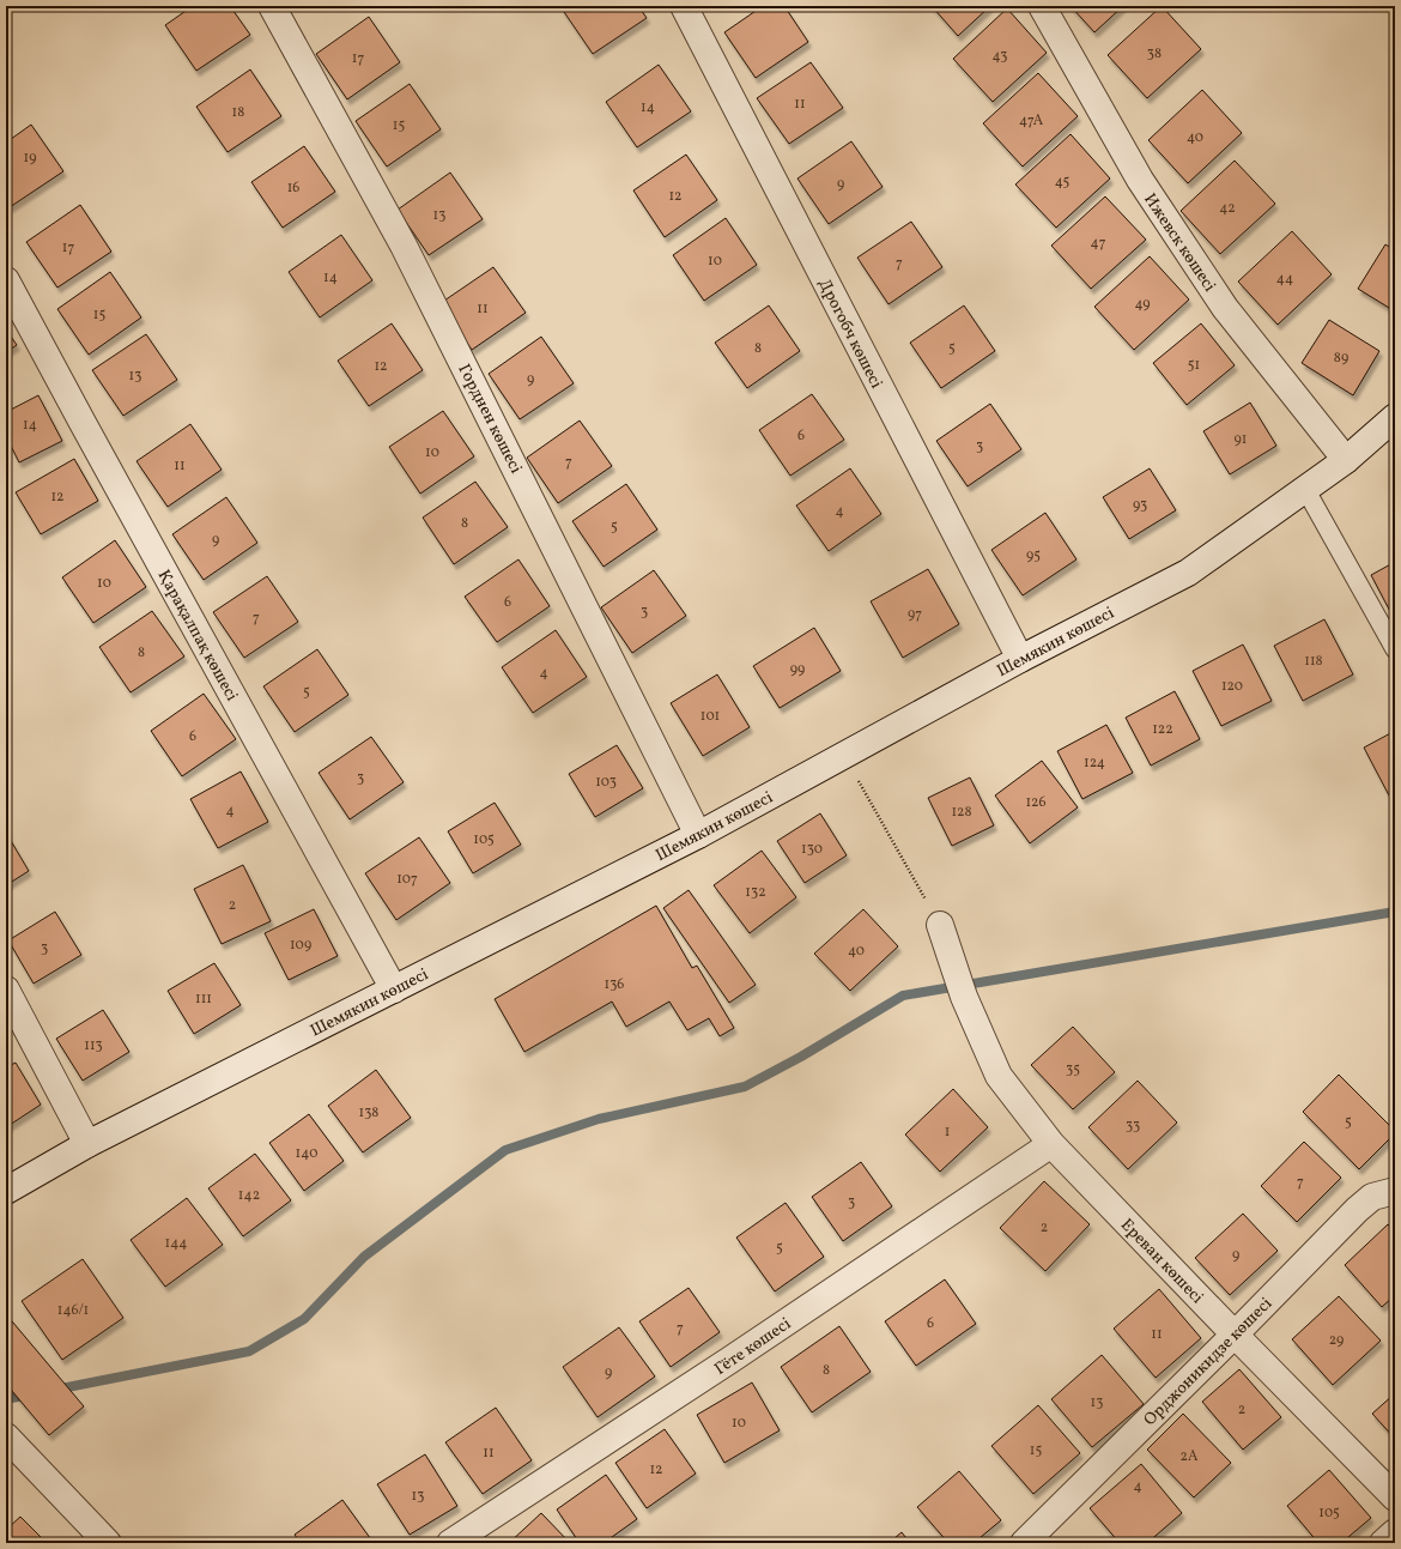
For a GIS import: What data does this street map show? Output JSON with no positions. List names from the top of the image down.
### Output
{
  "streets": {
    "street": [
      "Ижевск көшесі",
      "Дрогобч көшесі",
      "Горднен көшесі",
      "Қарақалпақ көшесі",
      "Шемякин көшесі",
      "Ереван көшесі",
      "Гёте көшесі",
      "Орджоникидзе көшесі"
    ]
  },
  "crossings": [
    ["Ижевск көшесі", "Шемякин көшесі"],
    ["Дрогобч көшесі", "Шемякин көшесі"],
    ["Горднен көшесі", "Шемякин көшесі"],
    ["Қарақалпақ көшесі", "Шемякин көшесі"],
    ["Ереван көшесі", "Гёте көшесі"],
    ["Ереван көшесі", "Орджоникидзе көшесі"]
  ],
  "house_numbers": [
    "38",
    "43",
    "17",
    "11",
    "14",
    "18",
    "47А",
    "15",
    "40",
    "19",
    "45",
    "9",
    "16",
    "12",
    "42",
    "13",
    "47",
    "17",
    "10",
    "7",
    "14",
    "44",
    "49",
    "11",
    "15",
    "8",
    "5",
    "89",
    "51",
    "12",
    "13",
    "9",
    "14",
    "6",
    "91",
    "3",
    "10",
    "7",
    "11",
    "12",
    "93",
    "4",
    "8",
    "5",
    "9",
    "95",
    "10",
    "6",
    "3",
    "97",
    "7",
    "8",
    "118",
    "99",
    "4",
    "120",
    "5",
    "101",
    "122",
    "6",
    "124",
    "3",
    "103",
    "126",
    "4",
    "128",
    "105",
    "130",
    "107",
    "132",
    "2",
    "109",
    "3",
    "40",
    "136",
    "111",
    "113",
    "35",
    "138",
    "5",
    "33",
    "1",
    "140",
    "7",
    "142",
    "3",
    "2",
    "144",
    "5",
    "9",
    "146/1",
    "6",
    "7",
    "11",
    "29",
    "8",
    "9",
    "13",
    "2",
    "10",
    "15",
    "11",
    "2А",
    "12",
    "4",
    "13",
    "105"
  ]
}
